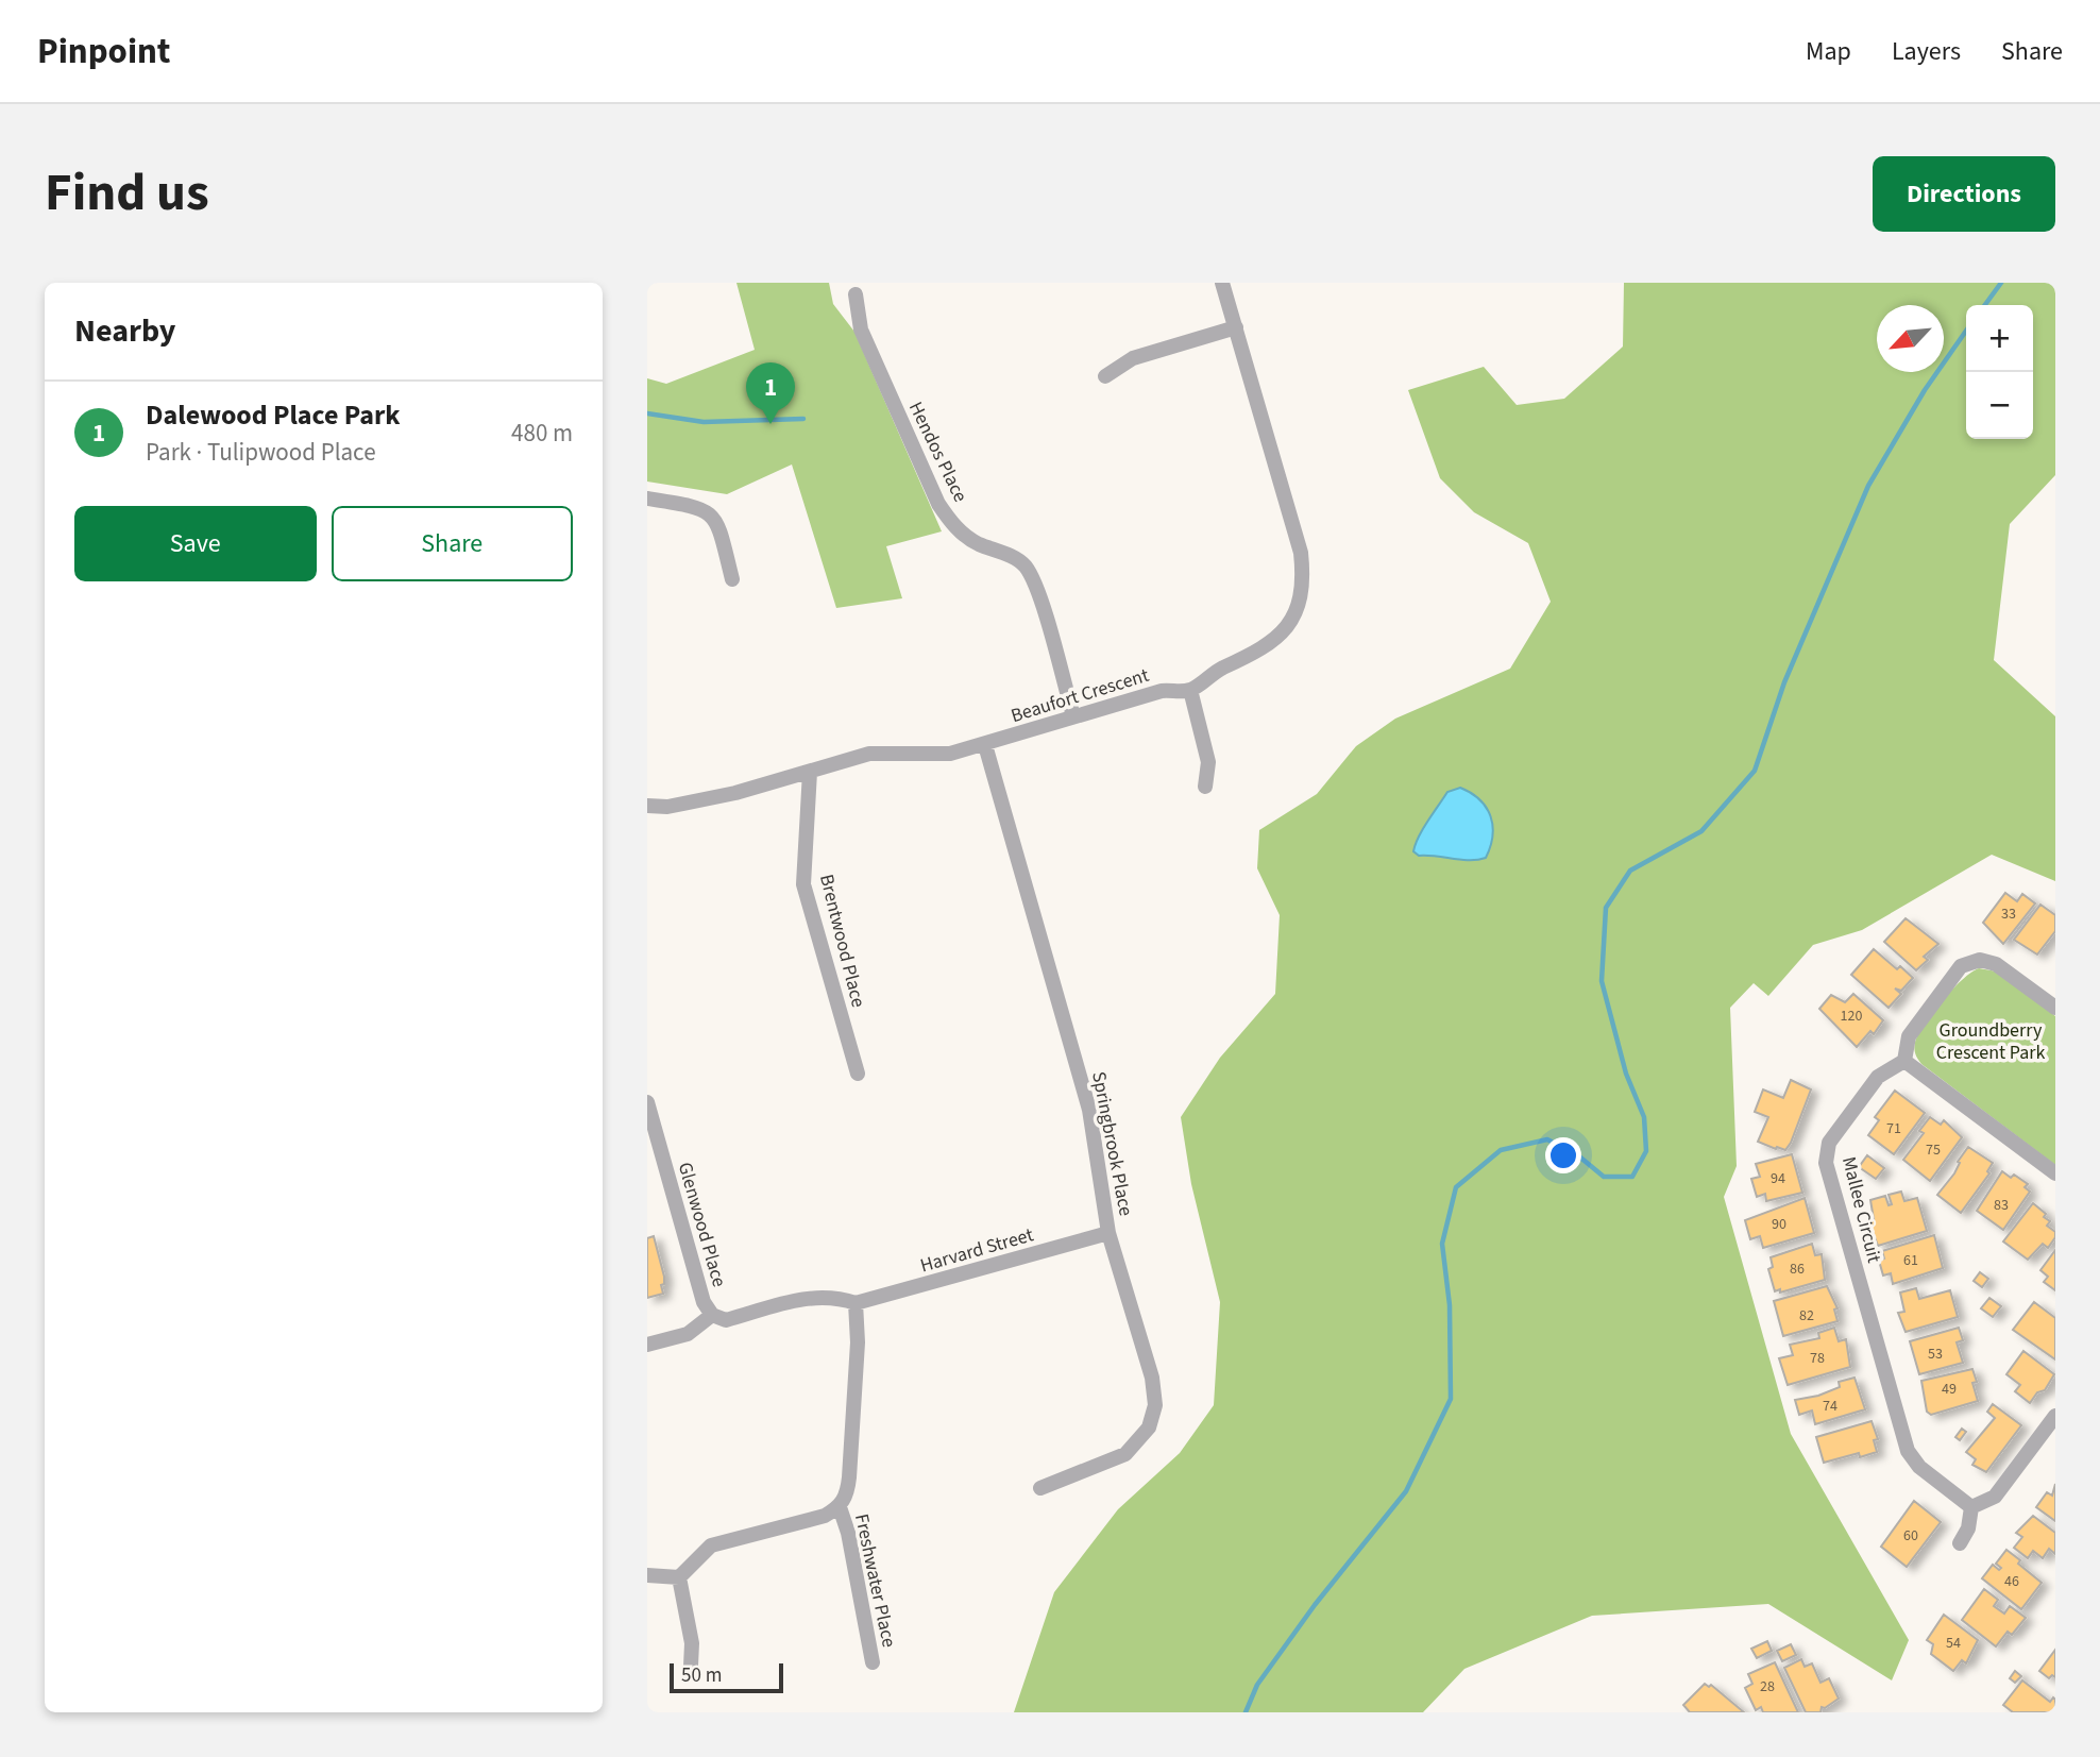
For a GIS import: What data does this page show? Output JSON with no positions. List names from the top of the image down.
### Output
{
  "streets": {
    "street": [
      "Hendos Place",
      "Beaufort Crescent",
      "Brentwood Place",
      "Springbrook Place",
      "Mallee Circuit",
      "Glenwood Place",
      "Harvard Street",
      "Freshwater Place"
    ]
  },
  "crossings": [
    ["Hendos Place", "Beaufort Crescent"],
    ["Beaufort Crescent", "Brentwood Place"],
    ["Beaufort Crescent", "Springbrook Place"],
    ["Springbrook Place", "Harvard Street"],
    ["Glenwood Place", "Harvard Street"]
  ],
  "parks": ["Groundberry Crescent Park"],
  "house_numbers": [
    "33",
    "120",
    "71",
    "75",
    "94",
    "83",
    "90",
    "61",
    "86",
    "82",
    "53",
    "78",
    "49",
    "74",
    "60",
    "46",
    "54",
    "28"
  ],
  "scale_bar": "50 m",
  "north": "bottom left",
  "page": {
    "header": "Pinpoint",
    "nav": ["Map", "Layers", "Share"],
    "title": "Find us",
    "buttons": [
      "Directions",
      ["Save", "Share"]
    ],
    "heading": "Nearby",
    "map_buttons": ["+", "−"],
    "pins": "1",
    "list": [
      {
        "mark": "1",
        "name": "Dalewood Place Park",
        "note": "Park · Tulipwood Place",
        "value": "480 m"
      }
    ],
    "scale": "50 m"
  }
}
